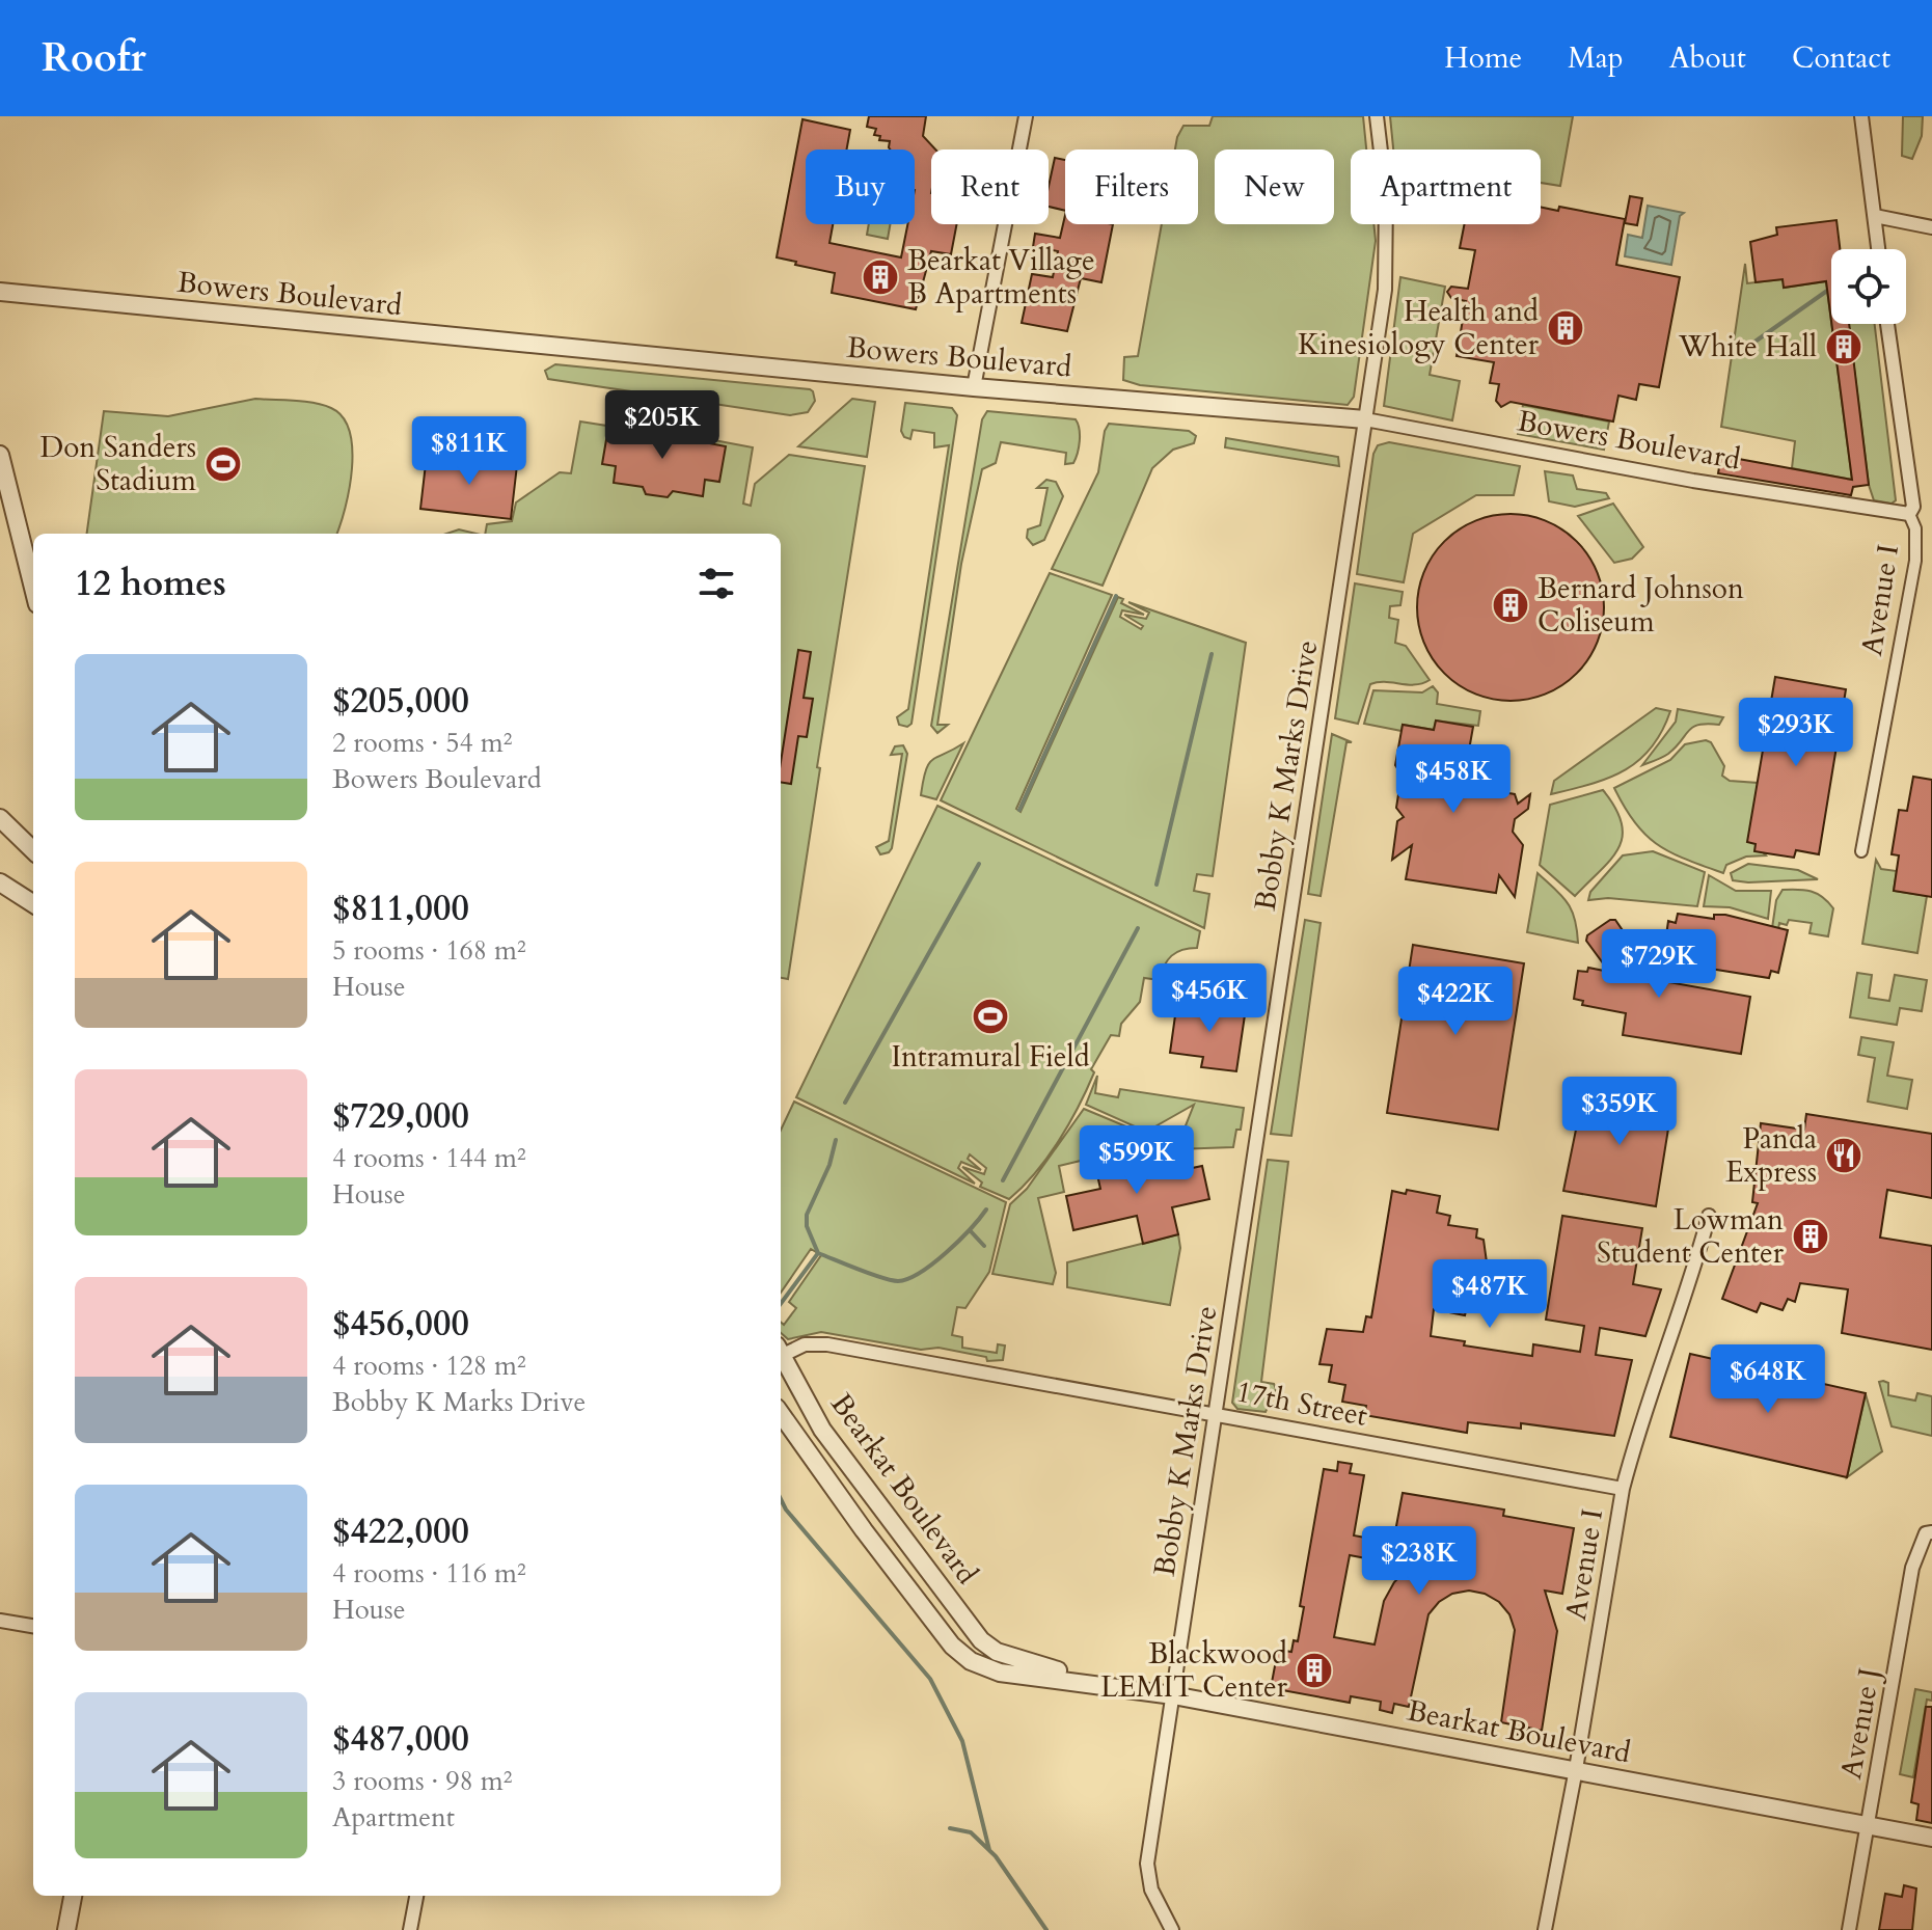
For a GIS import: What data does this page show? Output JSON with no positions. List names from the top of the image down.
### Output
{
  "streets": {
    "street": [
      "Bowers Boulevard",
      "Avenue I",
      "Bobby K Marks Drive",
      "17th Street",
      "Bearkat Boulevard",
      "Avenue J"
    ]
  },
  "crossings": [
    ["Bowers Boulevard", "Avenue I"],
    ["Bowers Boulevard", "Bobby K Marks Drive"],
    ["Avenue I", "17th Street"],
    ["Avenue I", "Bearkat Boulevard"],
    ["Bobby K Marks Drive", "17th Street"],
    ["Bobby K Marks Drive", "Bearkat Boulevard"],
    ["Bearkat Boulevard", "Avenue J"]
  ],
  "places": {
    "building": [
      "Bearkat Village B Apartments",
      "Health and Kinesiology Center",
      "White Hall",
      "Bernard Johnson Coliseum",
      "Lowman Student Center",
      "Blackwood LEMIT Center"
    ],
    "sports": ["Don Sanders Stadium", "Intramural Field"],
    "restaurant": ["Panda Express"]
  },
  "page": {
    "header": "Roofr",
    "nav": [
      "Home",
      "Map",
      "About",
      "Contact"
    ],
    "chip": [
      "Buy",
      "Rent",
      "Filters",
      "New",
      "Apartment"
    ],
    "price": [
      "$205K",
      "$811K",
      "$293K",
      "$458K",
      "$729K",
      "$456K",
      "$422K",
      "$359K",
      "$599K",
      "$487K",
      "$648K",
      "$238K"
    ],
    "heading": "12 homes",
    "list": [
      {
        "name": "$205,000",
        "note": "2 rooms · 54 m² · Bowers Boulevard"
      },
      {
        "name": "$811,000",
        "note": "5 rooms · 168 m² · House"
      },
      {
        "name": "$729,000",
        "note": "4 rooms · 144 m² · House"
      },
      {
        "name": "$456,000",
        "note": "4 rooms · 128 m² · Bobby K Marks Drive"
      },
      {
        "name": "$422,000",
        "note": "4 rooms · 116 m² · House"
      },
      {
        "name": "$487,000",
        "note": "3 rooms · 98 m² · Apartment"
      }
    ]
  }
}
